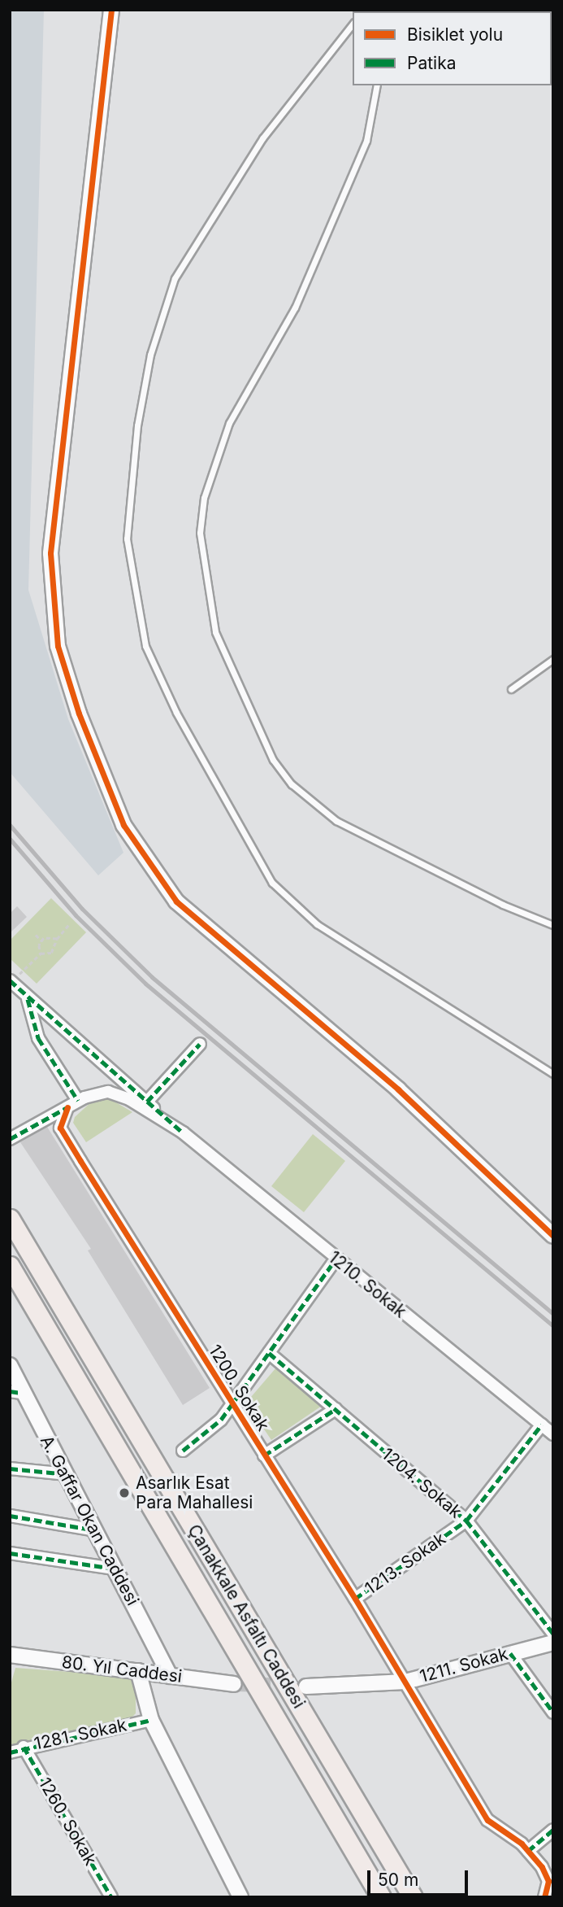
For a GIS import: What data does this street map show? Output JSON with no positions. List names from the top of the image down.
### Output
{
  "streets": {
    "highway": ["Çanakkale Asfaltı Caddesi"],
    "street": [
      "1210. Sokak",
      "1200. Sokak",
      "1204. Sokak",
      "A. Gaffar Okan Caddesi",
      "1213. Sokak",
      "1211. Sokak",
      "80. Yıl Caddesi",
      "1281. Sokak",
      "1260. Sokak"
    ]
  },
  "crossings": [
    ["1210. Sokak", "1200. Sokak"],
    ["1210. Sokak", "1213. Sokak"],
    ["1200. Sokak", "1213. Sokak"],
    ["1200. Sokak", "1211. Sokak"],
    ["1204. Sokak", "1213. Sokak"],
    ["A. Gaffar Okan Caddesi", "80. Yıl Caddesi"],
    ["1281. Sokak", "1260. Sokak"]
  ],
  "places": ["Asarlık Esat Para Mahallesi"],
  "legend": ["Bisiklet yolu", "Patika"],
  "scale_bar": "50 m"
}
